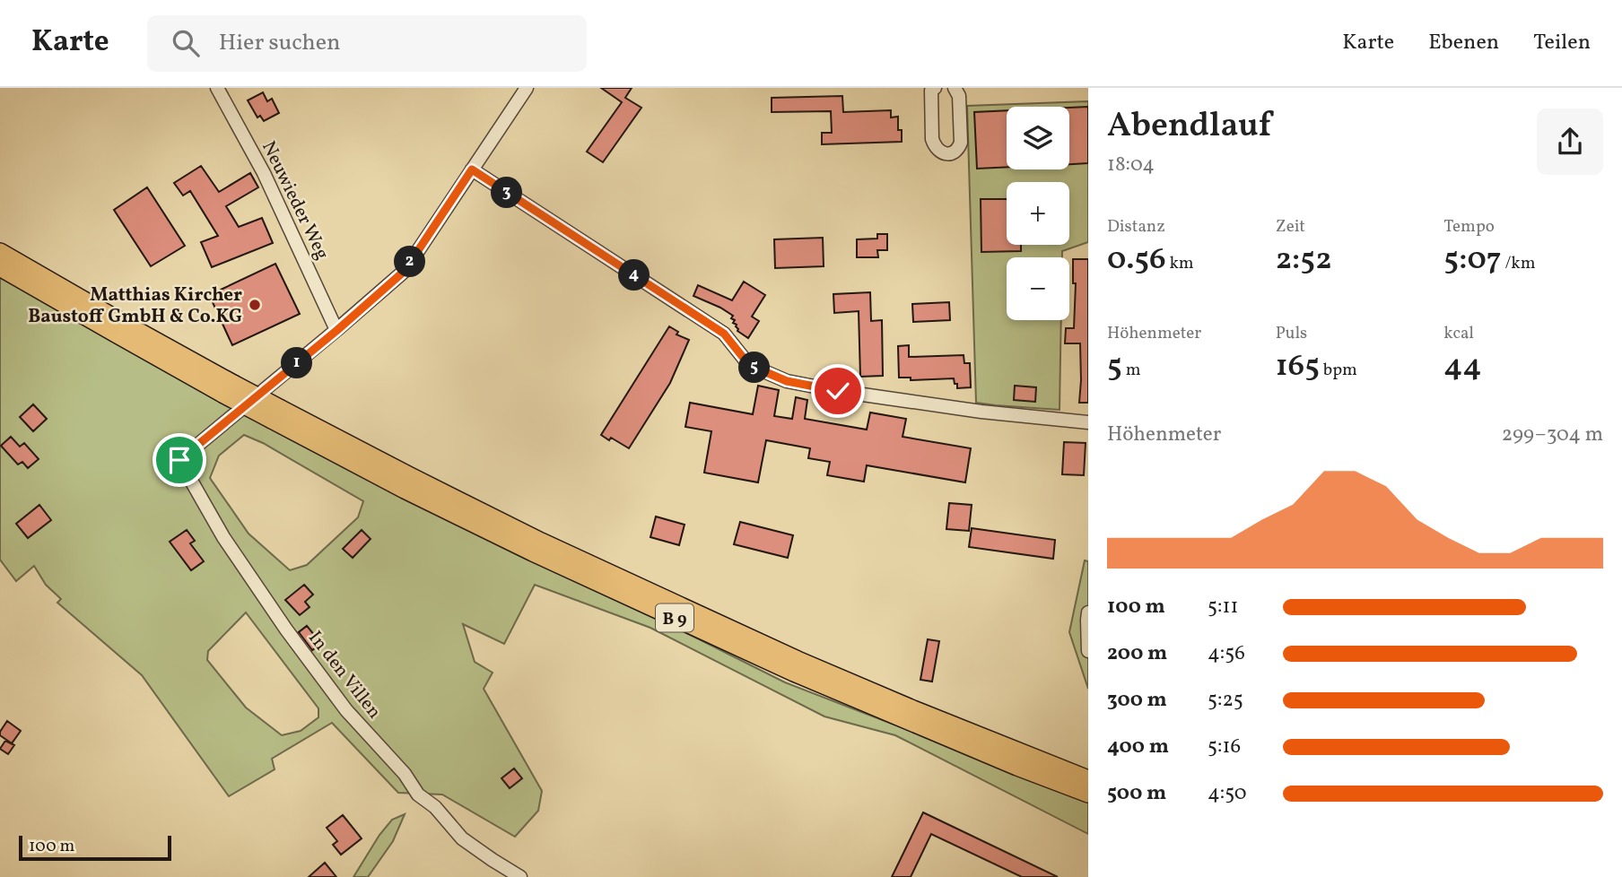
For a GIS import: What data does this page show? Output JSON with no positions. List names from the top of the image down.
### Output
{
  "streets": {
    "highway": ["B 9"],
    "street": ["Neuwieder Weg", "In den Villen"]
  },
  "crossings": [
    ["Neuwieder Weg", "In den Villen"]
  ],
  "places": ["Matthias Kircher Baustoff GmbH & Co.KG"],
  "scale_bar": "100 m",
  "page": {
    "header": "Karte",
    "search": "Hier suchen",
    "nav": ["Karte", "Ebenen", "Teilen"],
    "heading": ["Abendlauf", "18:04"],
    "map_buttons": ["+", "−"],
    "pins": [
      "3",
      "2",
      "4",
      "1",
      "5"
    ],
    "stats": [
      ["Distanz", "0.56 km"],
      ["Zeit", "2:52"],
      ["Tempo", "5:07 /km"],
      ["Höhenmeter", "5 m"],
      ["Puls", "165 bpm"],
      ["kcal", "44"]
    ],
    "chart": ["Höhenmeter", "299–304 m"],
    "list": [
      {
        "name": "100 m",
        "note": "5:11"
      },
      {
        "name": "200 m",
        "note": "4:56"
      },
      {
        "name": "300 m",
        "note": "5:25"
      },
      {
        "name": "400 m",
        "note": "5:16"
      },
      {
        "name": "500 m",
        "note": "4:50"
      }
    ],
    "scale": "100 m"
  }
}
